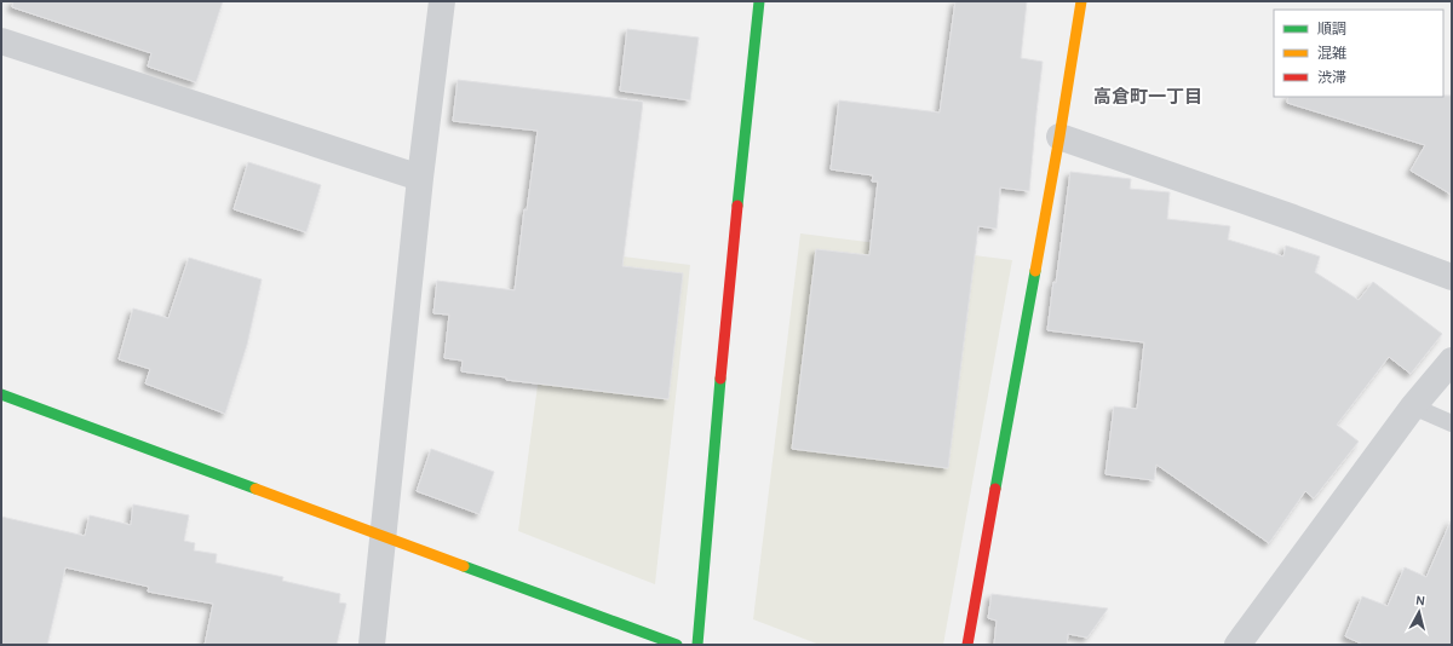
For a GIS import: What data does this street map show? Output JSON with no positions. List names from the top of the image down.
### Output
{
  "districts": ["高倉町一丁目"],
  "legend": ["順調", "混雑", "渋滞"],
  "north": "top"
}
